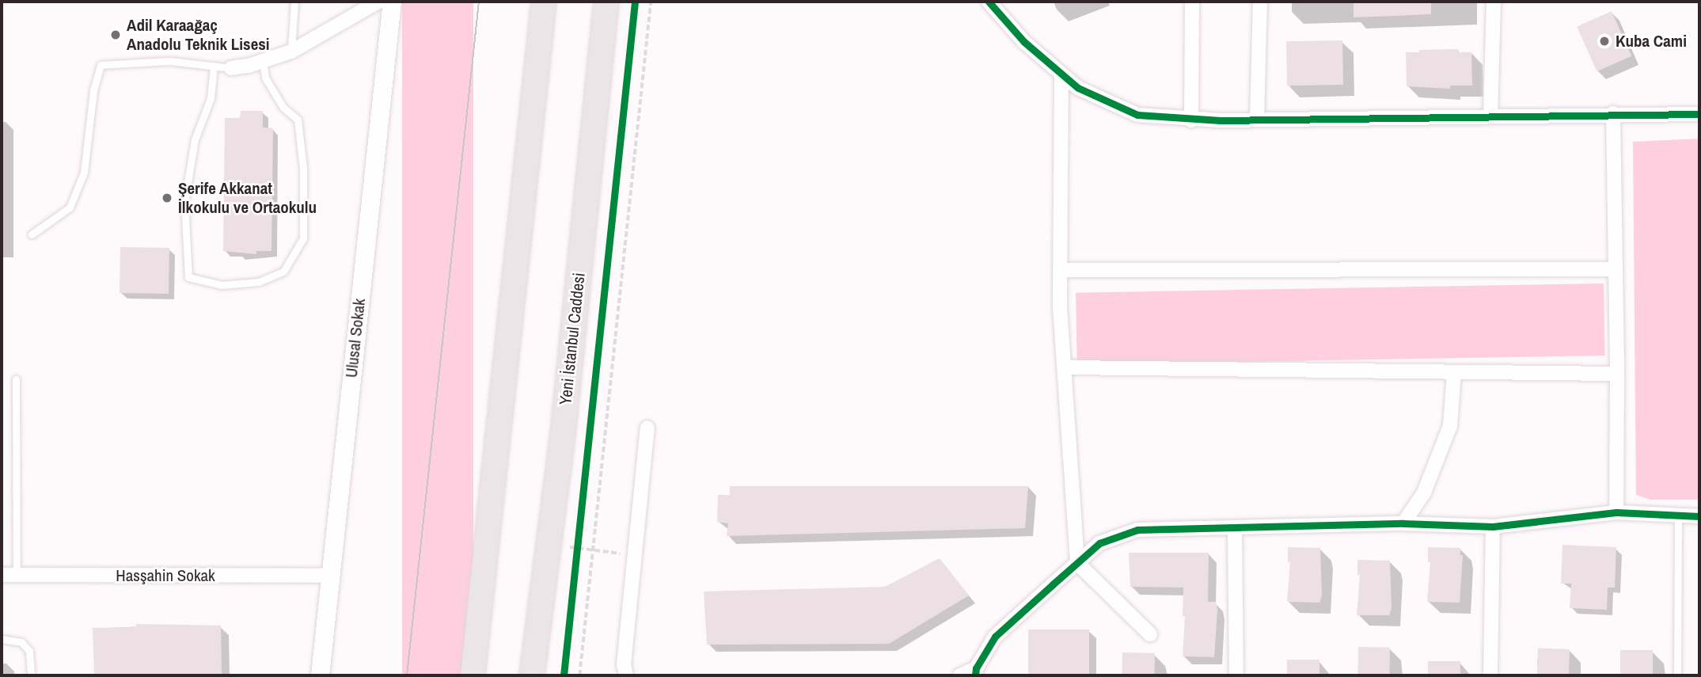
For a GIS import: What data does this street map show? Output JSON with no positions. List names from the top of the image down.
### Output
{
  "streets": {
    "highway": ["Yeni İstanbul Caddesi"],
    "street": ["Ulusal Sokak", "Hasşahin Sokak"]
  },
  "crossings": [
    ["Ulusal Sokak", "Hasşahin Sokak"]
  ],
  "places": ["Adil Karaağaç Anadolu Teknik Lisesi", "Kuba Cami", "Şerife Akkanat İlkokulu ve Ortaokulu"]
}
